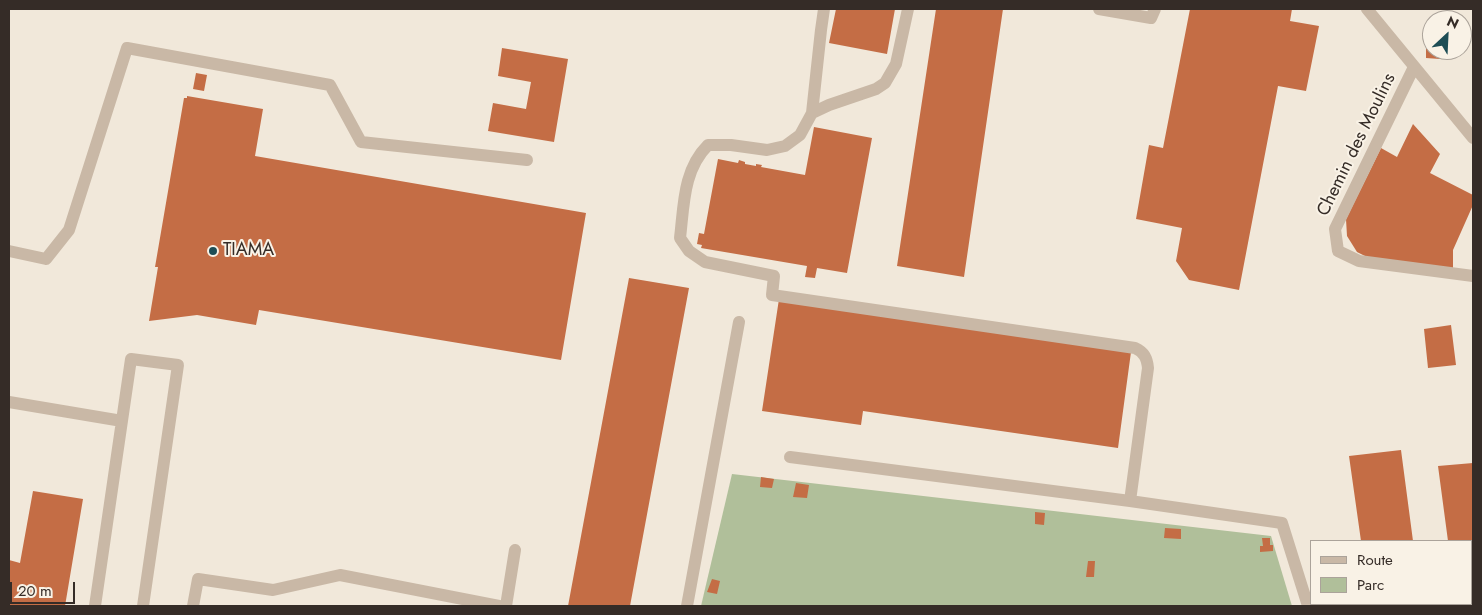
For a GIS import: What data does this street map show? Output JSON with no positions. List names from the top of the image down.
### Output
{
  "streets": {
    "street": ["Chemin des Moulins"]
  },
  "places": ["TIAMA"],
  "legend": ["Route", "Parc"],
  "scale_bar": "20 m",
  "north": "top right"
}
